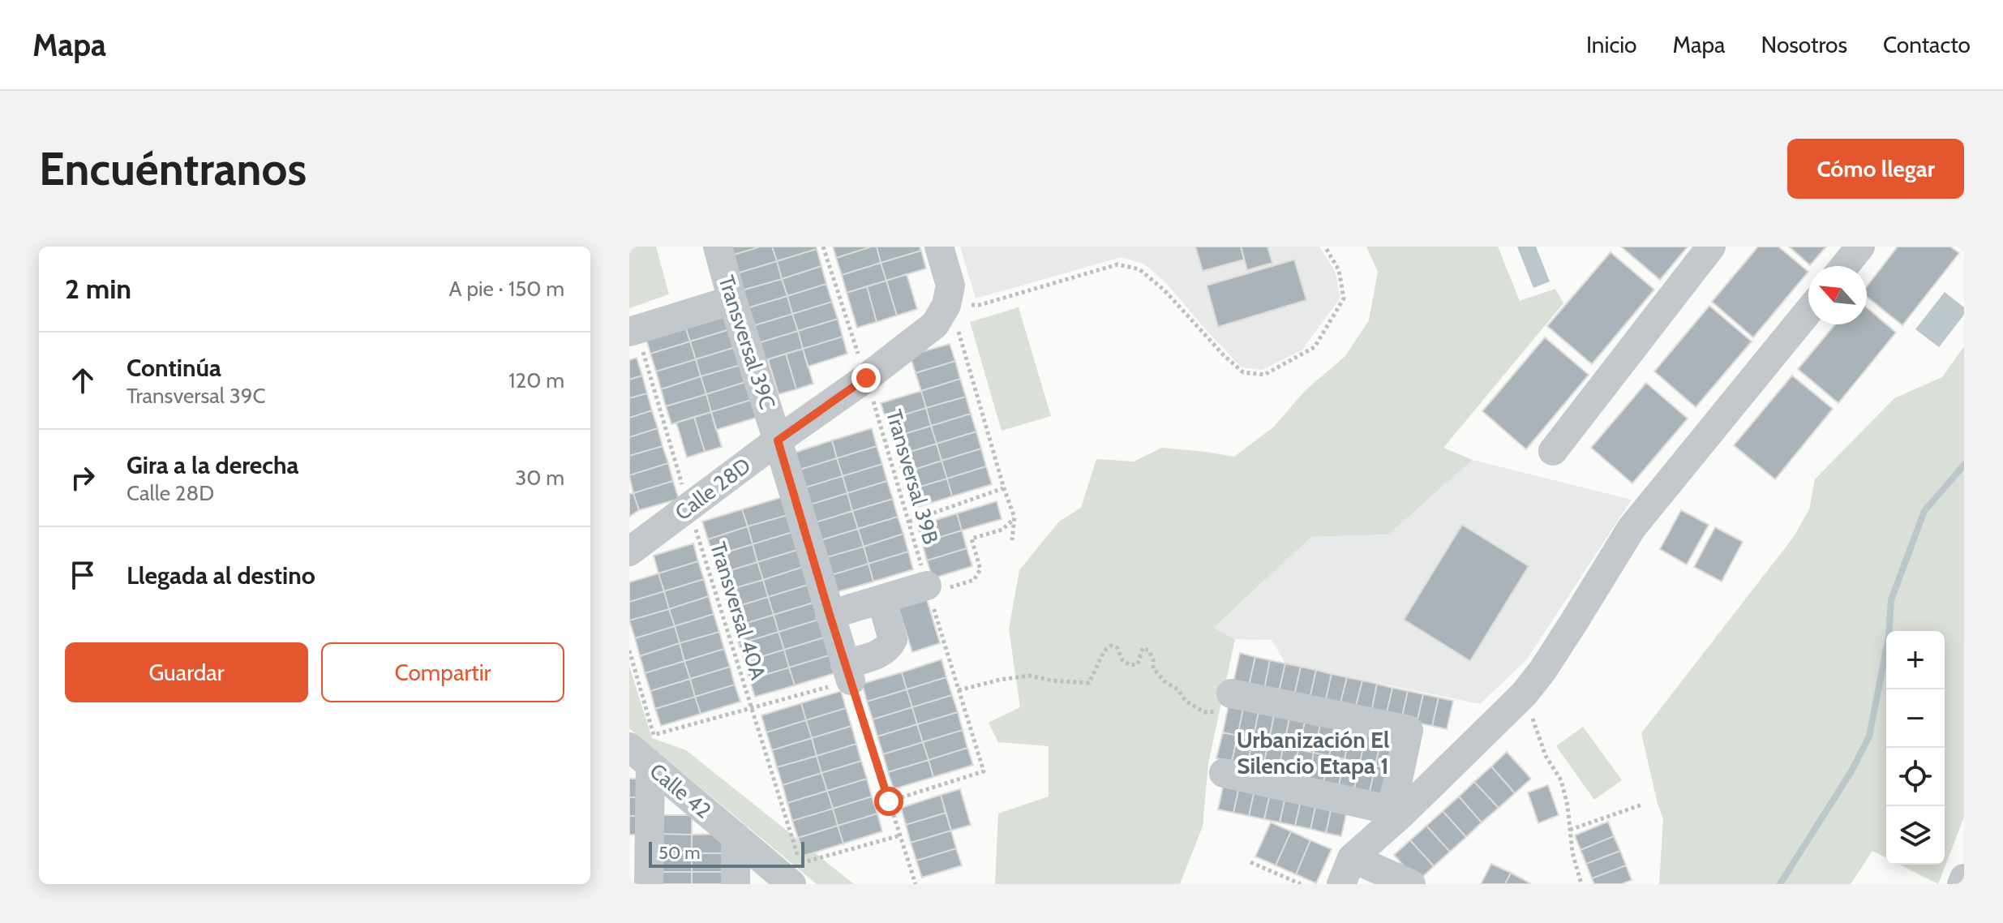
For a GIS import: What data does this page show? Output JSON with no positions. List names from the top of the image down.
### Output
{
  "streets": {
    "street": ["Transversal 39C", "Calle 28D", "Calle 42"],
    "path": ["Transversal 39B", "Transversal 40A"]
  },
  "crossings": [
    ["Transversal 39C", "Calle 28D"],
    ["Transversal 39B", "Calle 28D"],
    ["Calle 28D", "Transversal 40A"],
    ["Transversal 40A", "Calle 42"]
  ],
  "districts": ["Urbanización El Silencio Etapa 1"],
  "scale_bar": "50 m",
  "north": "top left",
  "page": {
    "header": "Mapa",
    "nav": [
      "Inicio",
      "Mapa",
      "Nosotros",
      "Contacto"
    ],
    "buttons": [
      "Cómo llegar",
      ["Guardar", "Compartir"]
    ],
    "title": "Encuéntranos",
    "heading": ["2 min", "A pie · 150 m"],
    "list": [
      ["Continúa", "Transversal 39C", "120 m"],
      ["Gira a la derecha", "Calle 28D", "30 m"],
      "Llegada al destino"
    ],
    "map_buttons": ["+", "−"],
    "scale": "50 m"
  }
}
